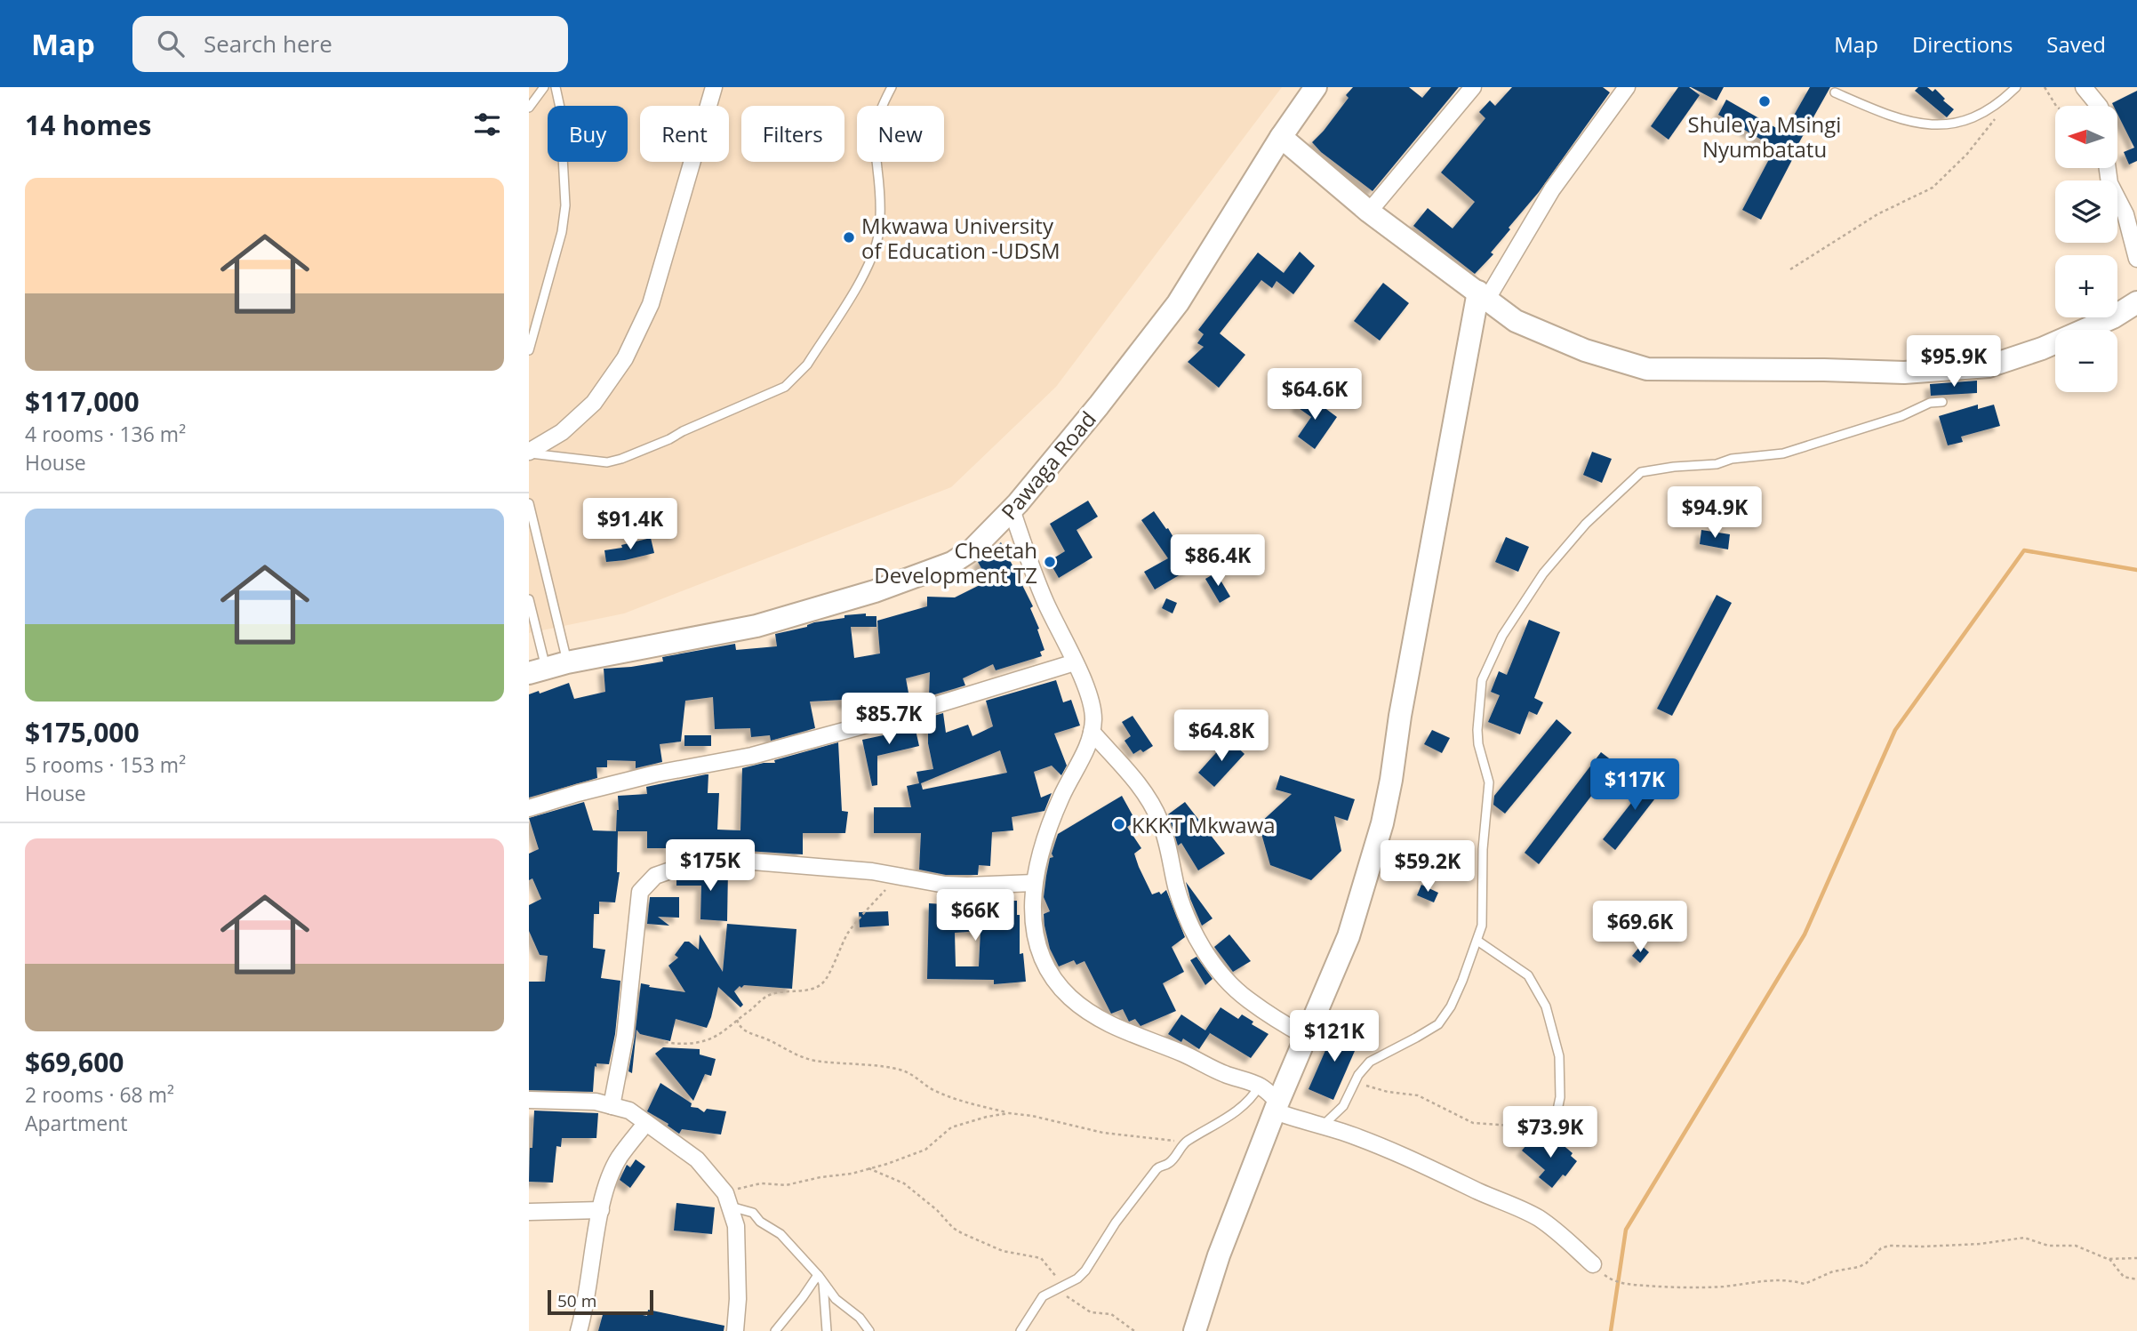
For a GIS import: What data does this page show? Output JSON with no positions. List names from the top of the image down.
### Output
{
  "streets": {
    "street": ["Pawaga Road"]
  },
  "places": [
    "Shule ya Msingi Nyumbatatu",
    "Mkwawa University of Education -UDSM",
    "Cheetah Development TZ",
    "KKKT Mkwawa"
  ],
  "scale_bar": "50 m",
  "north": "left",
  "page": {
    "header": "Map",
    "search": "Search here",
    "nav": ["Map", "Directions", "Saved"],
    "heading": "14 homes",
    "map_buttons": ["+", "−"],
    "chip": [
      "Buy",
      "Rent",
      "Filters",
      "New"
    ],
    "list": [
      {
        "name": "$117,000",
        "note": "4 rooms · 136 m² · House"
      },
      {
        "name": "$175,000",
        "note": "5 rooms · 153 m² · House"
      },
      {
        "name": "$69,600",
        "note": "2 rooms · 68 m² · Apartment"
      }
    ],
    "price": [
      "$95.9K",
      "$64.6K",
      "$94.9K",
      "$91.4K",
      "$86.4K",
      "$85.7K",
      "$64.8K",
      "$117K",
      "$175K",
      "$59.2K",
      "$66K",
      "$69.6K",
      "$121K",
      "$73.9K"
    ],
    "scale": "50 m"
  }
}
